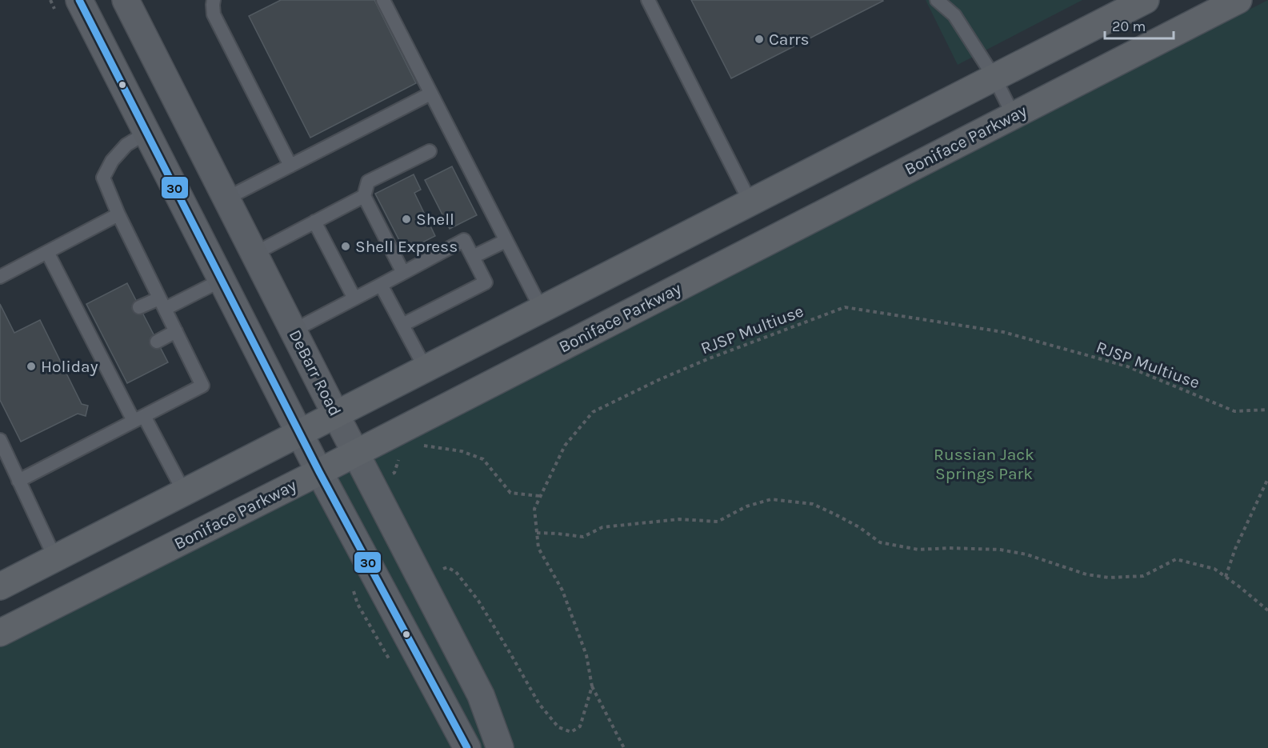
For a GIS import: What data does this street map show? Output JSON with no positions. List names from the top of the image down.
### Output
{
  "streets": {
    "main road": ["Boniface Parkway", "DeBarr Road"],
    "path": ["RJSP Multiuse"]
  },
  "crossings": [
    ["Boniface Parkway", "DeBarr Road"]
  ],
  "parks": ["Russian Jack Springs Park"],
  "places": [
    "Carrs",
    "Shell",
    "Shell Express",
    "Holiday"
  ],
  "lines": ["transit line 30"],
  "scale_bar": "20 m"
}
